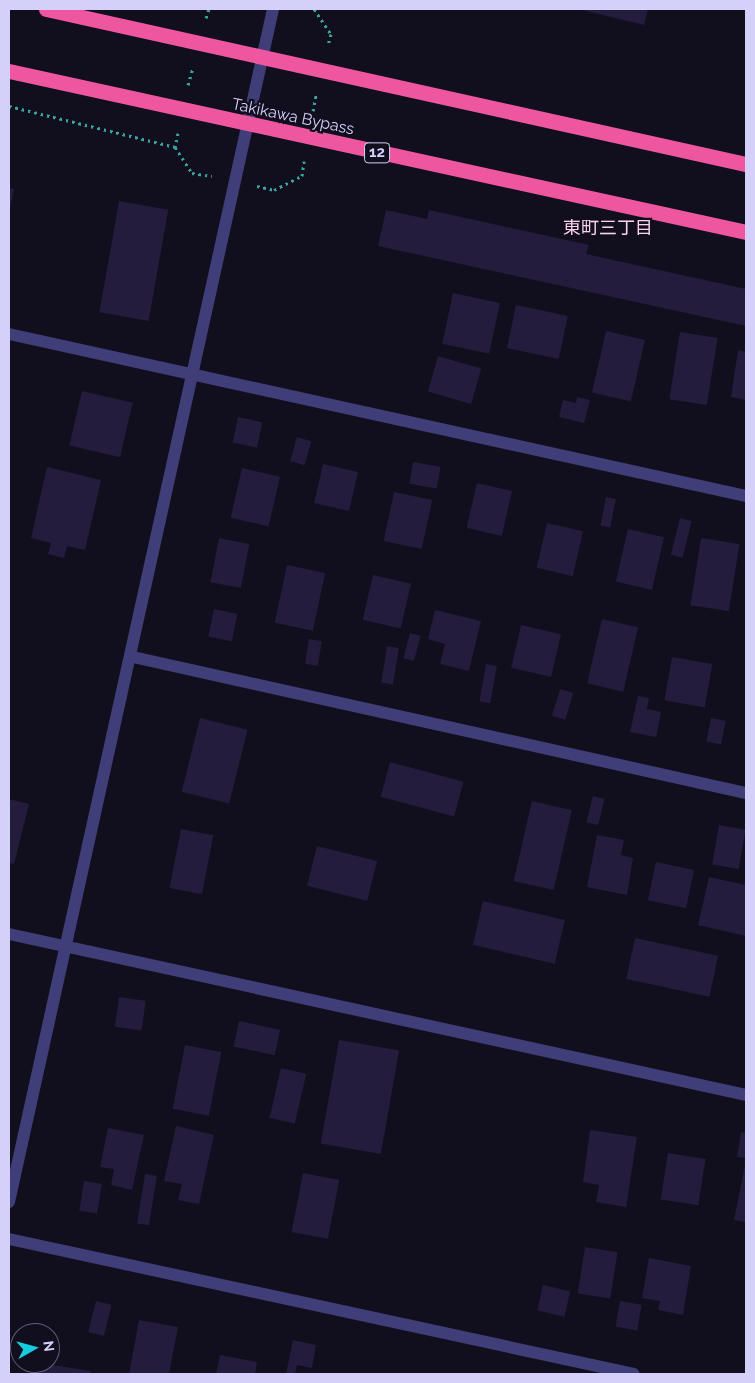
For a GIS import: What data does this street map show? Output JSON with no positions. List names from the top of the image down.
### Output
{
  "streets": {
    "highway": ["Takikawa Bypass", "12"]
  },
  "districts": ["東町三丁目"],
  "north": "right"
}
